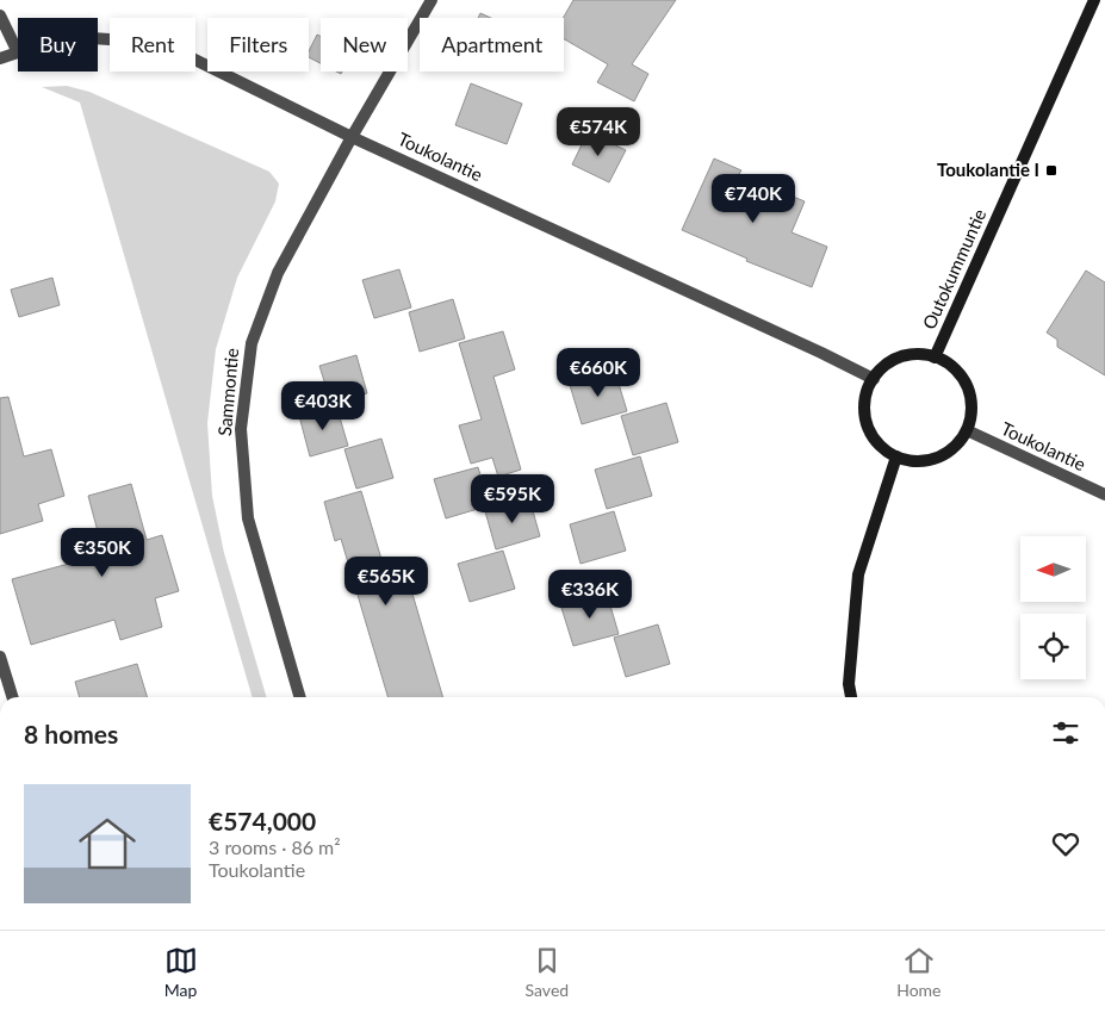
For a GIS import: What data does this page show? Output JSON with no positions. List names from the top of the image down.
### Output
{
  "streets": {
    "main road": ["Outokummuntie"],
    "street": ["Toukolantie", "Sammontie"]
  },
  "crossings": [
    ["Toukolantie", "Outokummuntie"],
    ["Toukolantie", "Sammontie"]
  ],
  "places": {
    "transit": ["Toukolantie I"]
  },
  "north": "left",
  "page": {
    "chip": [
      "Buy",
      "Rent",
      "Filters",
      "New",
      "Apartment"
    ],
    "price": [
      "€574K",
      "€740K",
      "€660K",
      "€403K",
      "€595K",
      "€350K",
      "€565K",
      "€336K"
    ],
    "heading": "8 homes",
    "list": [
      {
        "name": "€574,000",
        "note": "3 rooms · 86 m² · Toukolantie"
      }
    ],
    "tabs": ["Map", "Saved", "Home"]
  }
}
